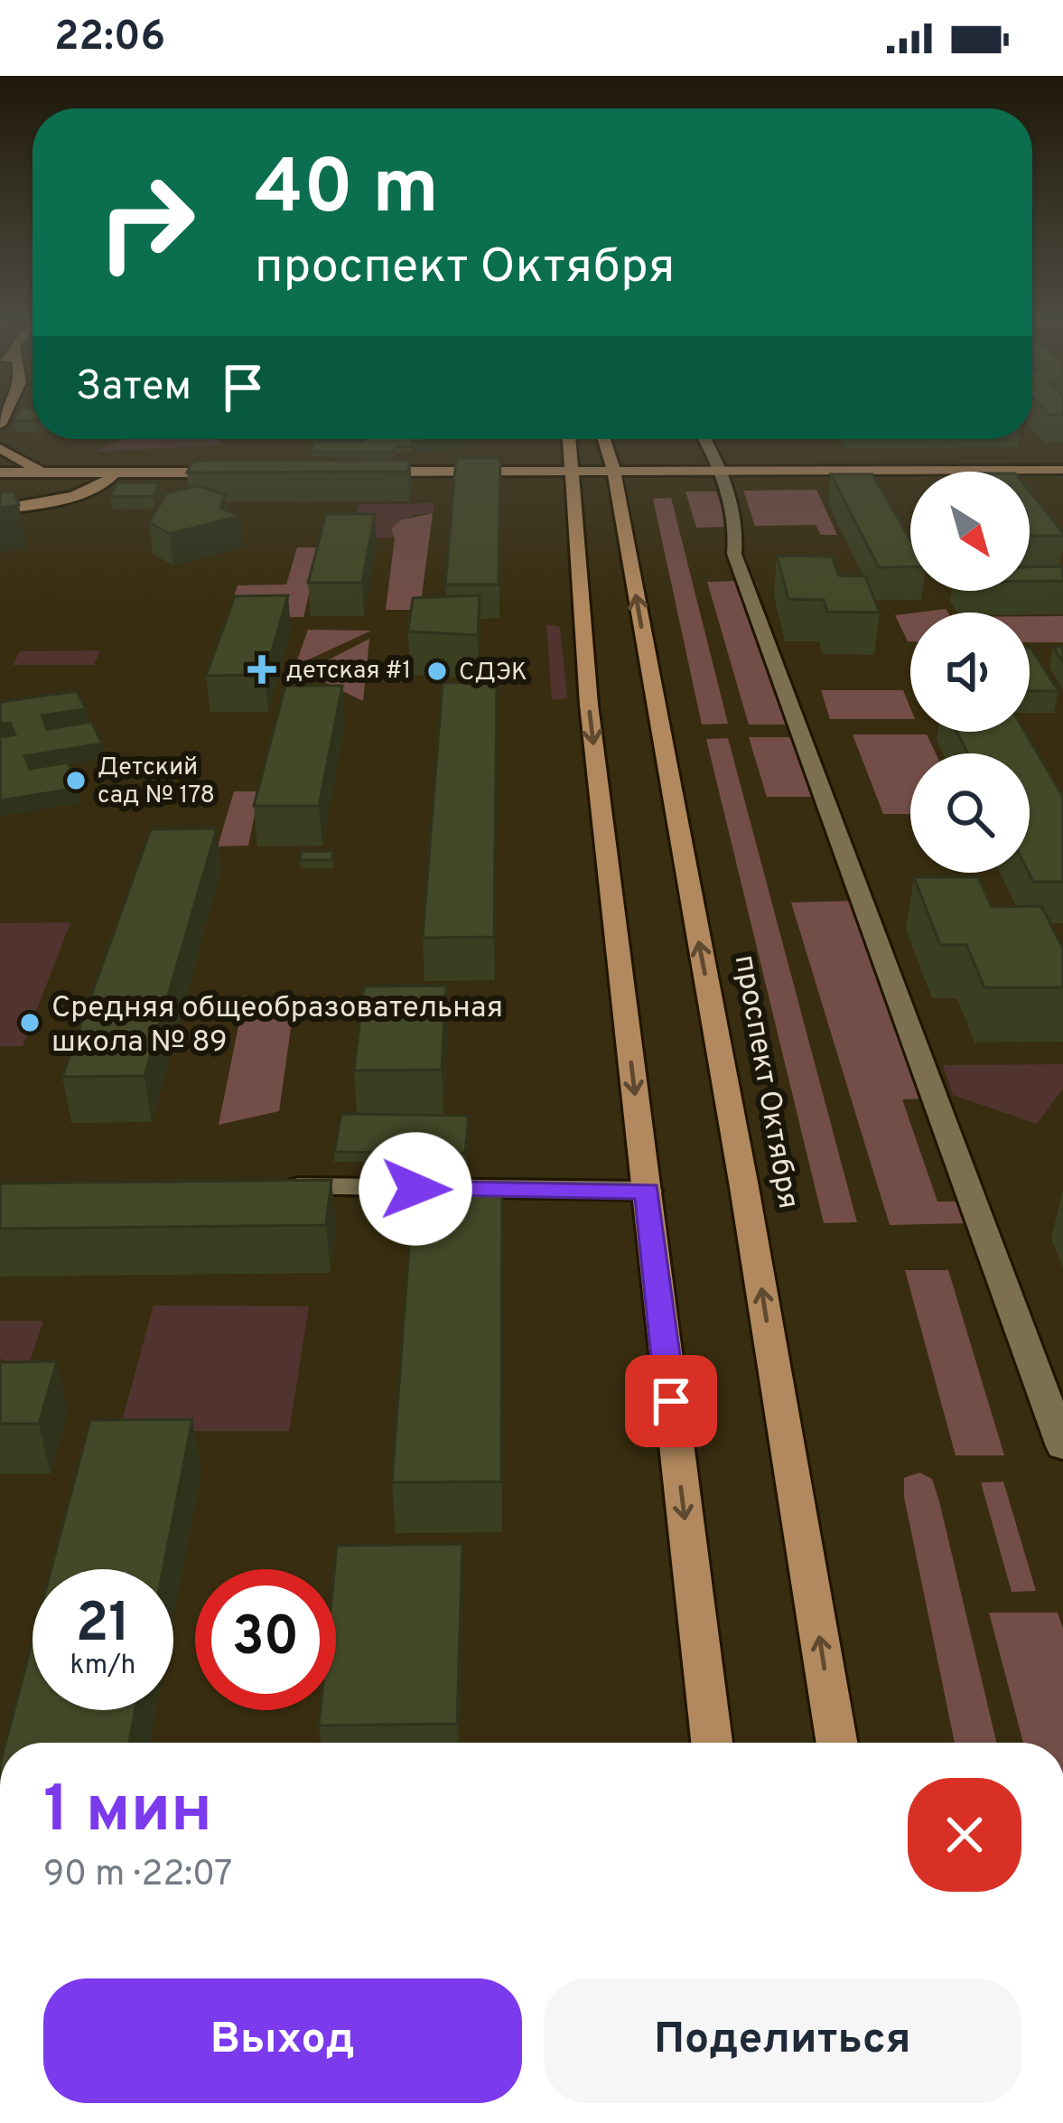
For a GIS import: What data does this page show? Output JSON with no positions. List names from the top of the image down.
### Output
{
  "streets": {
    "main road": ["проспект Октября"]
  },
  "places": {
    "health": ["детская #1"],
    "other": ["СДЭК", "Детский сад № 178", "Средняя общеобразовательная школа № 89"]
  },
  "north": "bottom right",
  "page": {
    "status": "22:06",
    "turn": ["40 m", "проспект Октября"],
    "then": "Затем",
    "speed": "21 km/h",
    "limit": "30",
    "heading": ["1 мин", "90 m · 22:07"],
    "buttons": ["Выход", "Поделиться"]
  }
}
